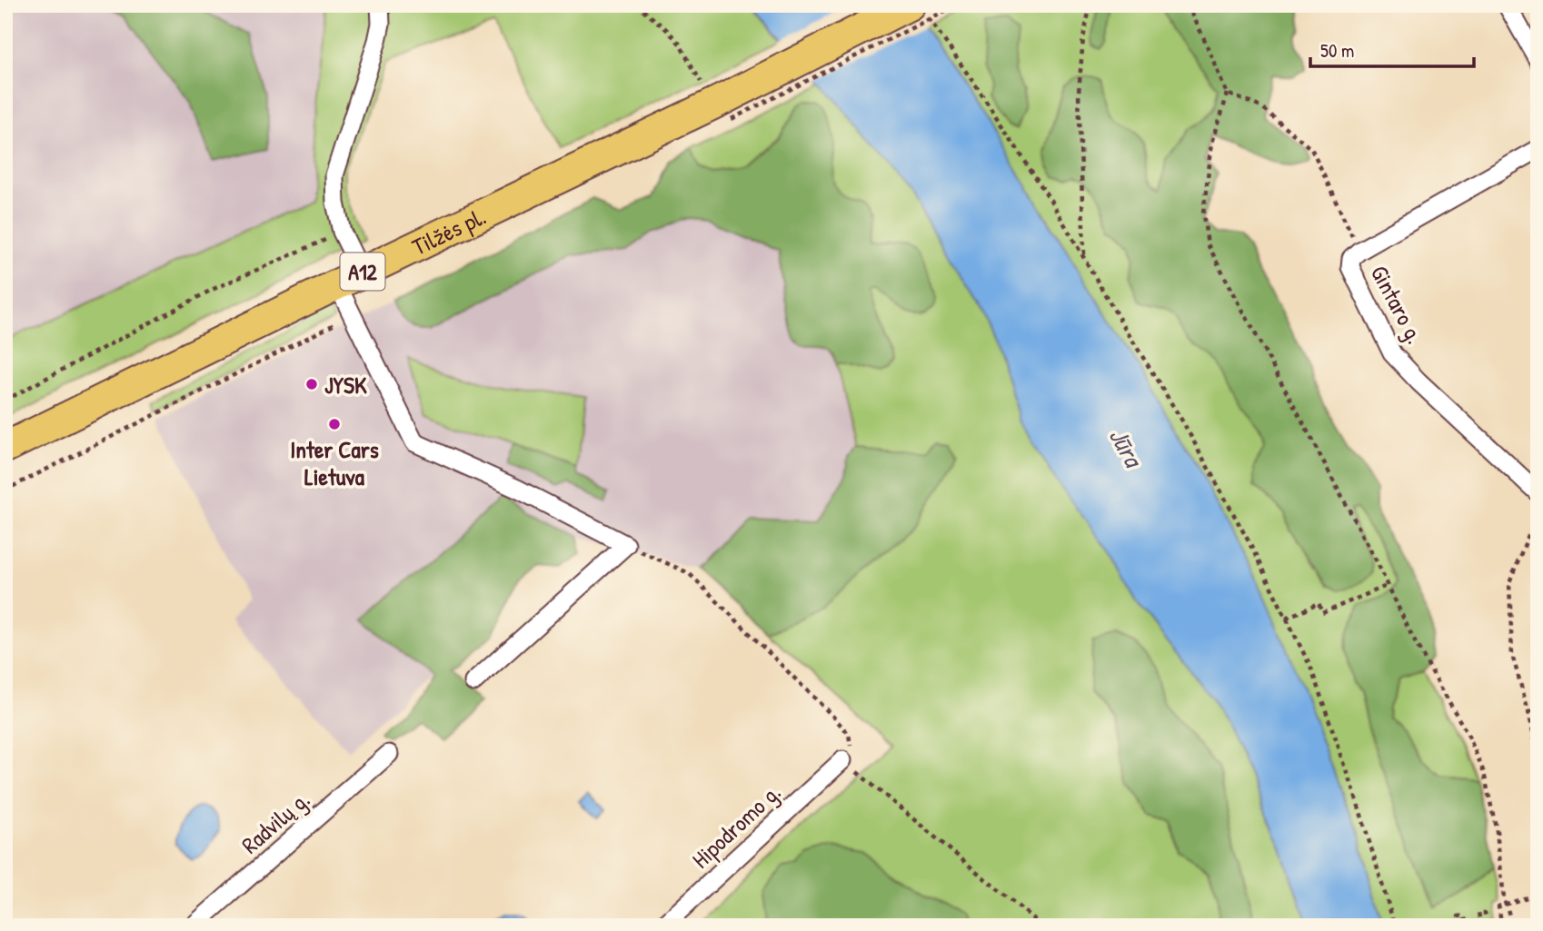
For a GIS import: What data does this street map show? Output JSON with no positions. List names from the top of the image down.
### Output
{
  "streets": {
    "highway": ["Tilžės pl.", "A12"],
    "street": ["Gintaro g.", "Radvilų g.", "Hipodromo g."]
  },
  "crossings": [
    ["Tilžės pl.", "A12"]
  ],
  "water": ["Jūra"],
  "places": ["JYSK", "Inter Cars Lietuva"],
  "scale_bar": "50 m"
}
